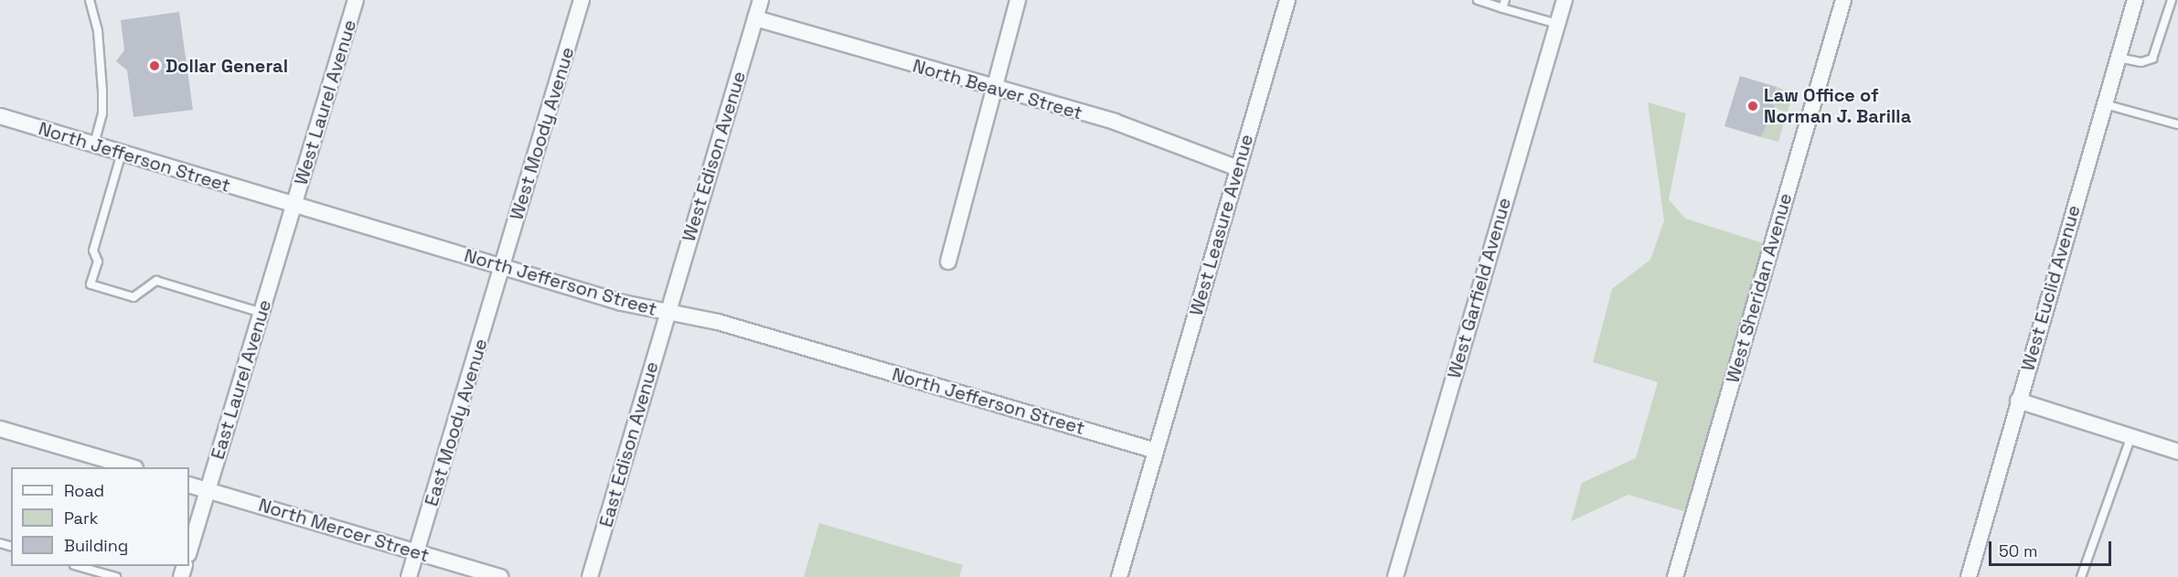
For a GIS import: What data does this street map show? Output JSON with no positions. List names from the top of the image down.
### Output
{
  "streets": {
    "street": [
      "North Beaver Street",
      "West Laurel Avenue",
      "West Moody Avenue",
      "West Edison Avenue",
      "North Jefferson Street",
      "West Leasure Avenue",
      "West Garfield Avenue",
      "West Sheridan Avenue",
      "West Euclid Avenue",
      "East Laurel Avenue",
      "East Moody Avenue",
      "East Edison Avenue",
      "North Mercer Street"
    ]
  },
  "crossings": [
    ["North Beaver Street", "West Edison Avenue"],
    ["North Beaver Street", "West Leasure Avenue"],
    ["West Laurel Avenue", "North Jefferson Street"],
    ["West Laurel Avenue", "East Laurel Avenue"],
    ["West Moody Avenue", "North Jefferson Street"],
    ["West Moody Avenue", "East Moody Avenue"],
    ["West Edison Avenue", "North Jefferson Street"],
    ["West Edison Avenue", "East Edison Avenue"],
    ["North Jefferson Street", "West Leasure Avenue"],
    ["North Jefferson Street", "East Laurel Avenue"],
    ["North Jefferson Street", "East Moody Avenue"],
    ["North Jefferson Street", "East Edison Avenue"],
    ["East Laurel Avenue", "North Mercer Street"],
    ["East Moody Avenue", "North Mercer Street"]
  ],
  "places": ["Dollar General", "Law Office of Norman J. Barilla"],
  "legend": ["Road", "Park", "Building"],
  "scale_bar": "50 m"
}
